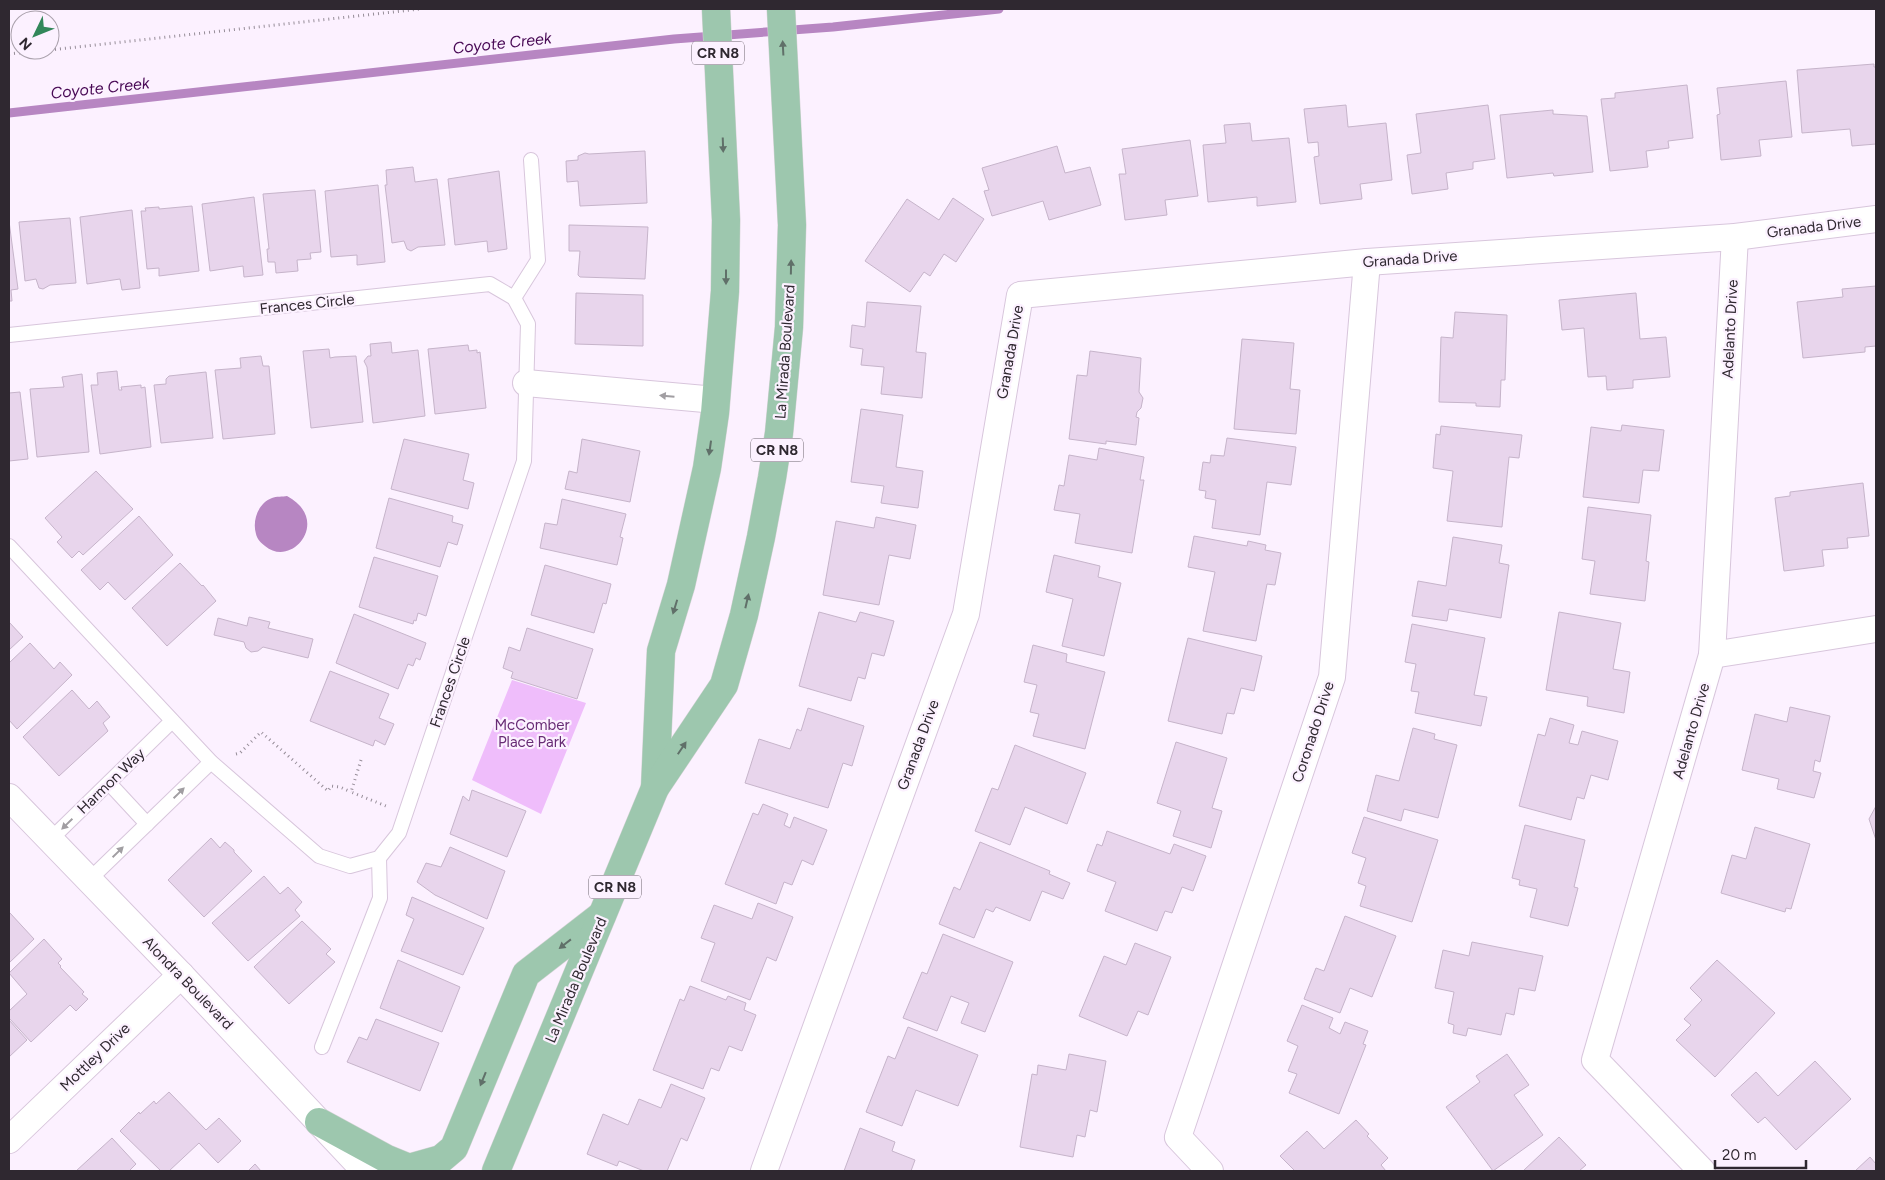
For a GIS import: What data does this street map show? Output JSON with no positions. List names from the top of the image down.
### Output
{
  "streets": {
    "main road": ["CR N8", "La Mirada Boulevard"],
    "street": [
      "Granada Drive",
      "Adelanto Drive",
      "Coronado Drive",
      "Alondra Boulevard",
      "Mottley Drive"
    ],
    "lane": ["Frances Circle", "Harmon Way"]
  },
  "crossings": [
    ["Granada Drive", "Adelanto Drive"],
    ["Granada Drive", "Coronado Drive"],
    ["Harmon Way", "Alondra Boulevard"],
    ["Alondra Boulevard", "Mottley Drive"]
  ],
  "water": ["Coyote Creek"],
  "parks": ["McComber Place Park"],
  "scale_bar": "20 m",
  "north": "bottom left"
}
